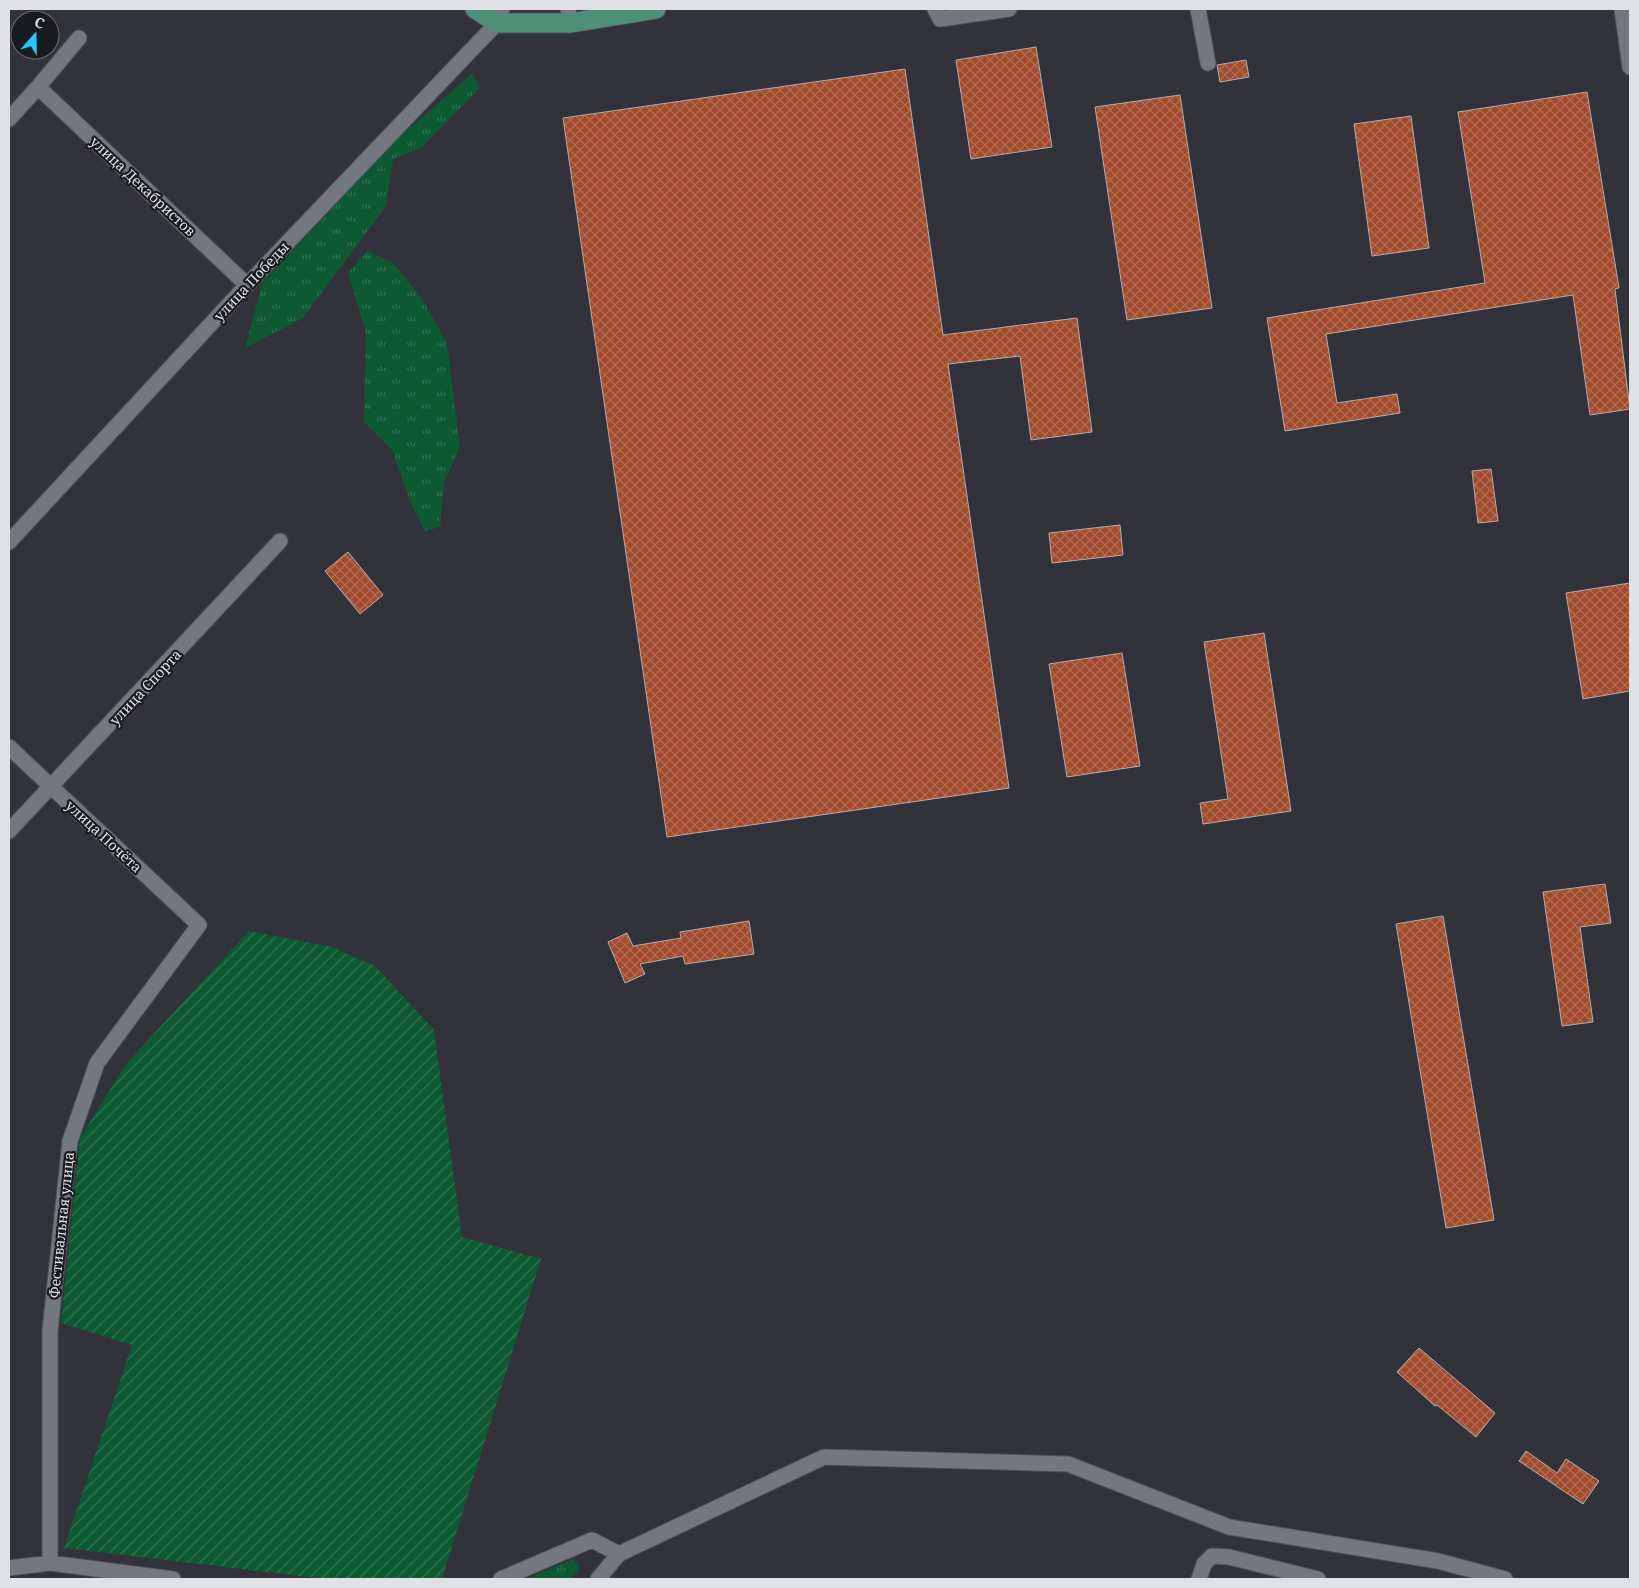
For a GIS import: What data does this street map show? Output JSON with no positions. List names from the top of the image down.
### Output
{
  "streets": {
    "street": [
      "улица Декабристов",
      "улица Победы",
      "улица Спорта",
      "улица Почёта",
      "Фестивальная улица"
    ]
  },
  "crossings": [
    ["улица Декабристов", "улица Победы"],
    ["улица Спорта", "улица Почёта"],
    ["улица Почёта", "Фестивальная улица"]
  ],
  "north": "top"
}
